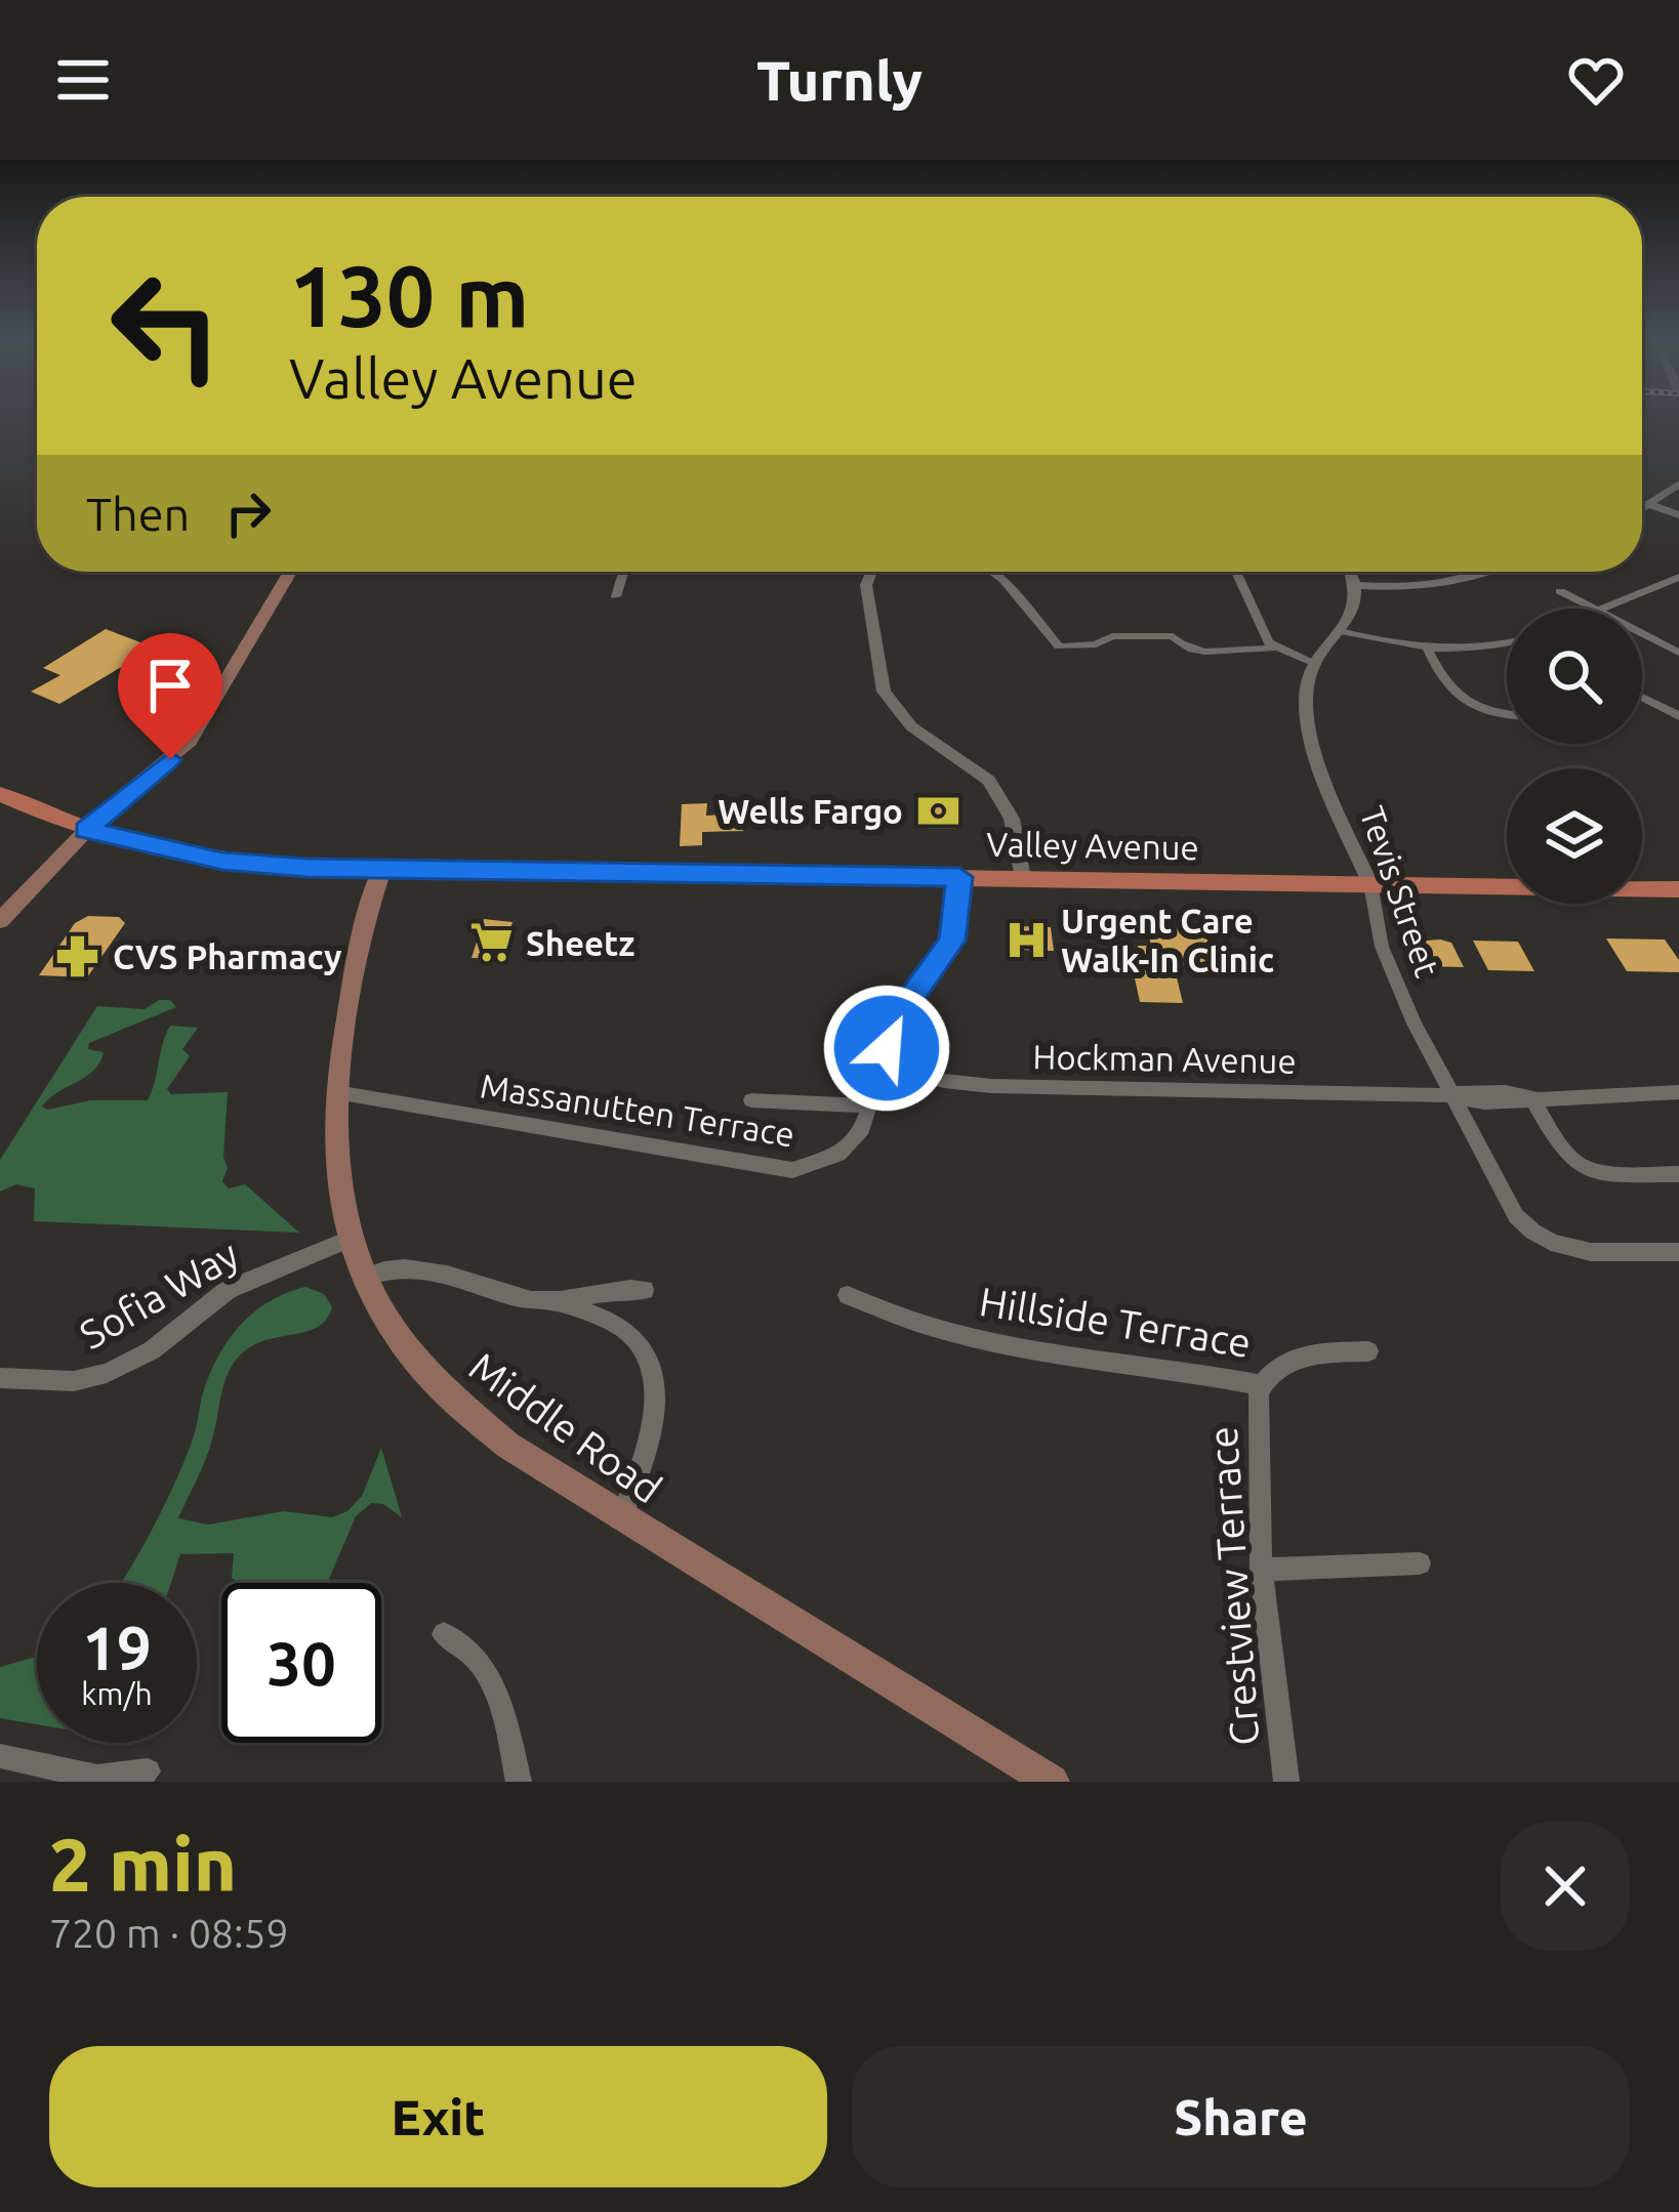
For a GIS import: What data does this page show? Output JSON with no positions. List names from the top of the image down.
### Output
{
  "streets": {
    "main road": ["Valley Avenue", "Middle Road"],
    "street": [
      "Tevis Street",
      "Hockman Avenue",
      "Massanutten Terrace",
      "Sofia Way",
      "Hillside Terrace",
      "Crestview Terrace"
    ]
  },
  "crossings": [
    ["Valley Avenue", "Tevis Street"],
    ["Valley Avenue", "Massanutten Terrace"],
    ["Valley Avenue", "Middle Road"],
    ["Tevis Street", "Hockman Avenue"],
    ["Hockman Avenue", "Massanutten Terrace"],
    ["Massanutten Terrace", "Middle Road"],
    ["Sofia Way", "Middle Road"],
    ["Hillside Terrace", "Crestview Terrace"]
  ],
  "places": {
    "bank": ["Wells Fargo"],
    "hospital": ["Urgent Care Walk-In Clinic"],
    "supermarket": ["Sheetz"],
    "pharmacy": ["CVS Pharmacy"]
  },
  "page": {
    "header": "Turnly",
    "turn": ["130 m", "Valley Avenue"],
    "then": "Then",
    "speed": "19 km/h",
    "limit": "30",
    "heading": ["2 min", "720 m · 08:59"],
    "buttons": ["Exit", "Share"]
  }
}
